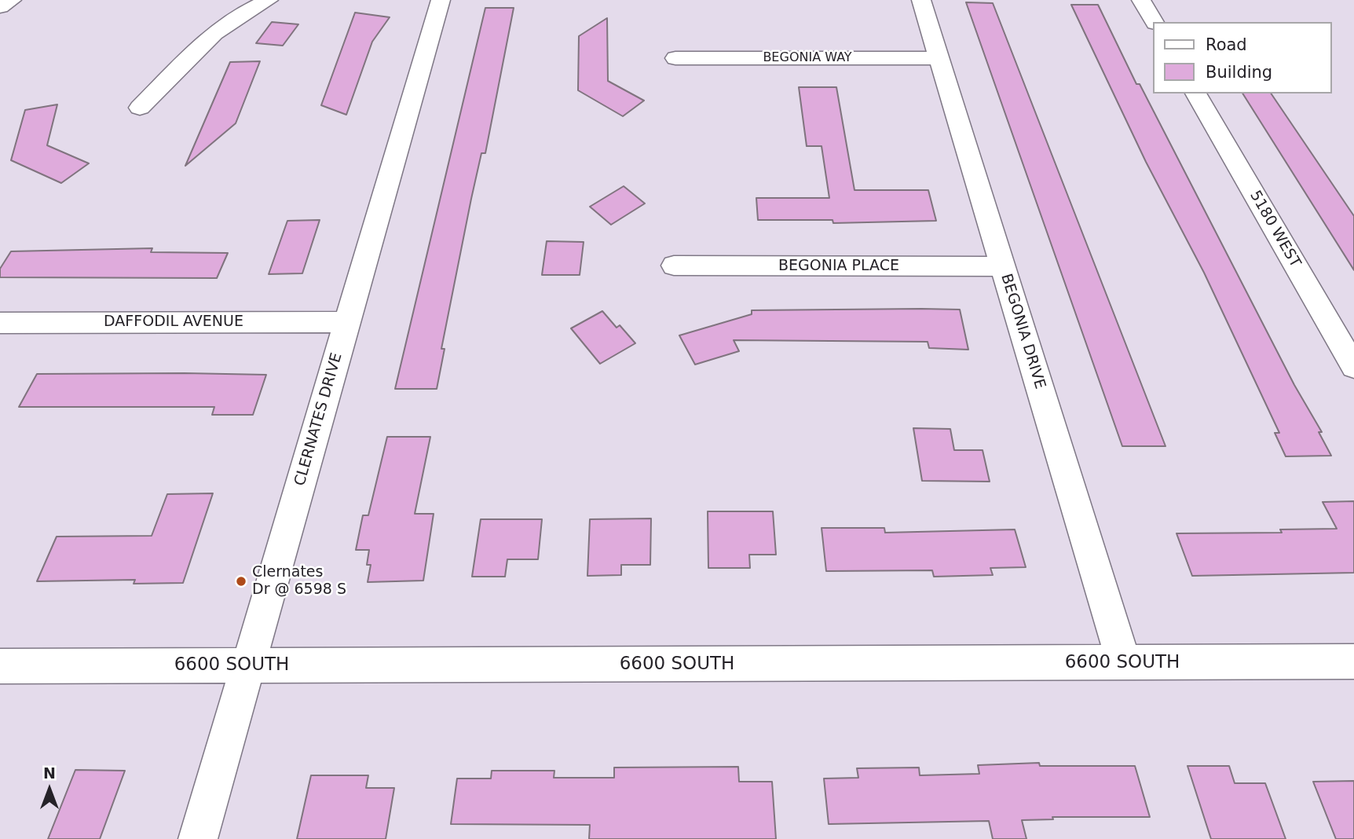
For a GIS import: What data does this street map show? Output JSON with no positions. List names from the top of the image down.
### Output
{
  "streets": {
    "street": [
      "BEGONIA WAY",
      "5180 WEST",
      "BEGONIA PLACE",
      "DAFFODIL AVENUE",
      "BEGONIA DRIVE",
      "CLERNATES DRIVE",
      "6600 SOUTH"
    ]
  },
  "crossings": [
    ["BEGONIA WAY", "BEGONIA DRIVE"],
    ["BEGONIA PLACE", "BEGONIA DRIVE"],
    ["DAFFODIL AVENUE", "CLERNATES DRIVE"],
    ["BEGONIA DRIVE", "6600 SOUTH"],
    ["CLERNATES DRIVE", "6600 SOUTH"]
  ],
  "places": ["Clernates Dr @ 6598 S"],
  "legend": ["Road", "Building"],
  "north": "top"
}
